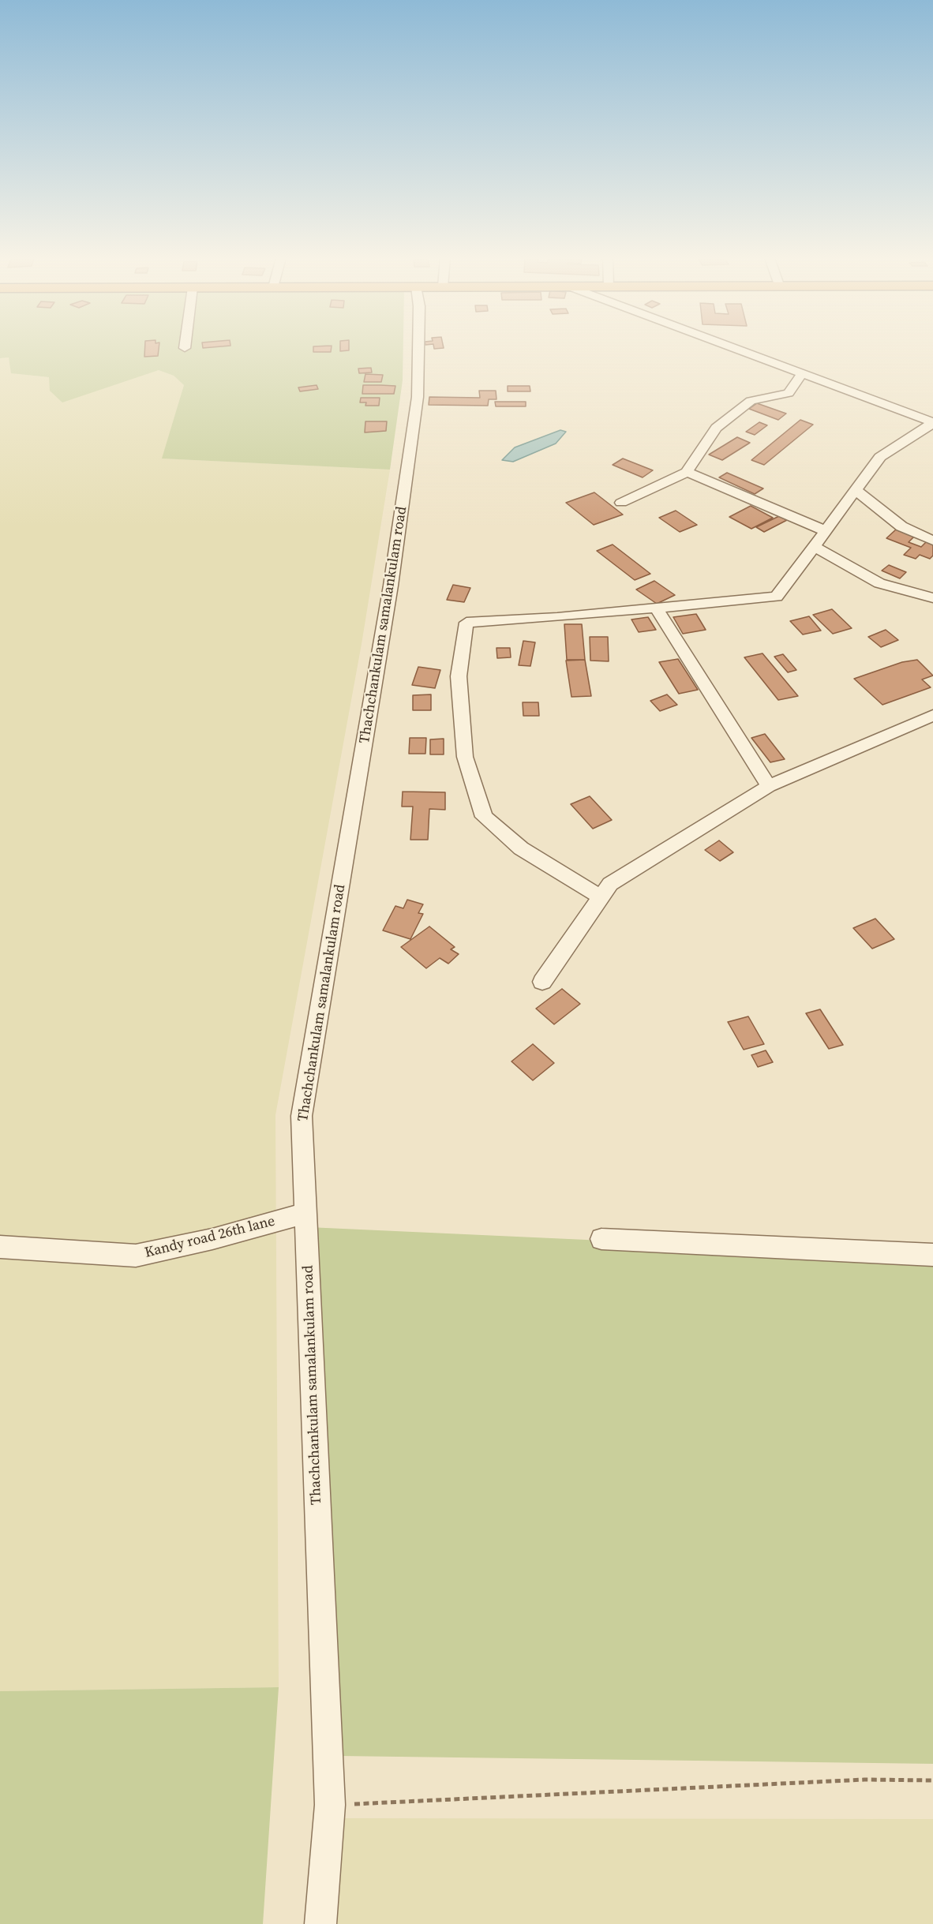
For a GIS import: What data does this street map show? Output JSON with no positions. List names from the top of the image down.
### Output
{
  "streets": {
    "street": ["Thachchankulam samalankulam road", "Kandy road 26th lane"]
  },
  "crossings": [
    ["Thachchankulam samalankulam road", "Kandy road 26th lane"]
  ]
}
